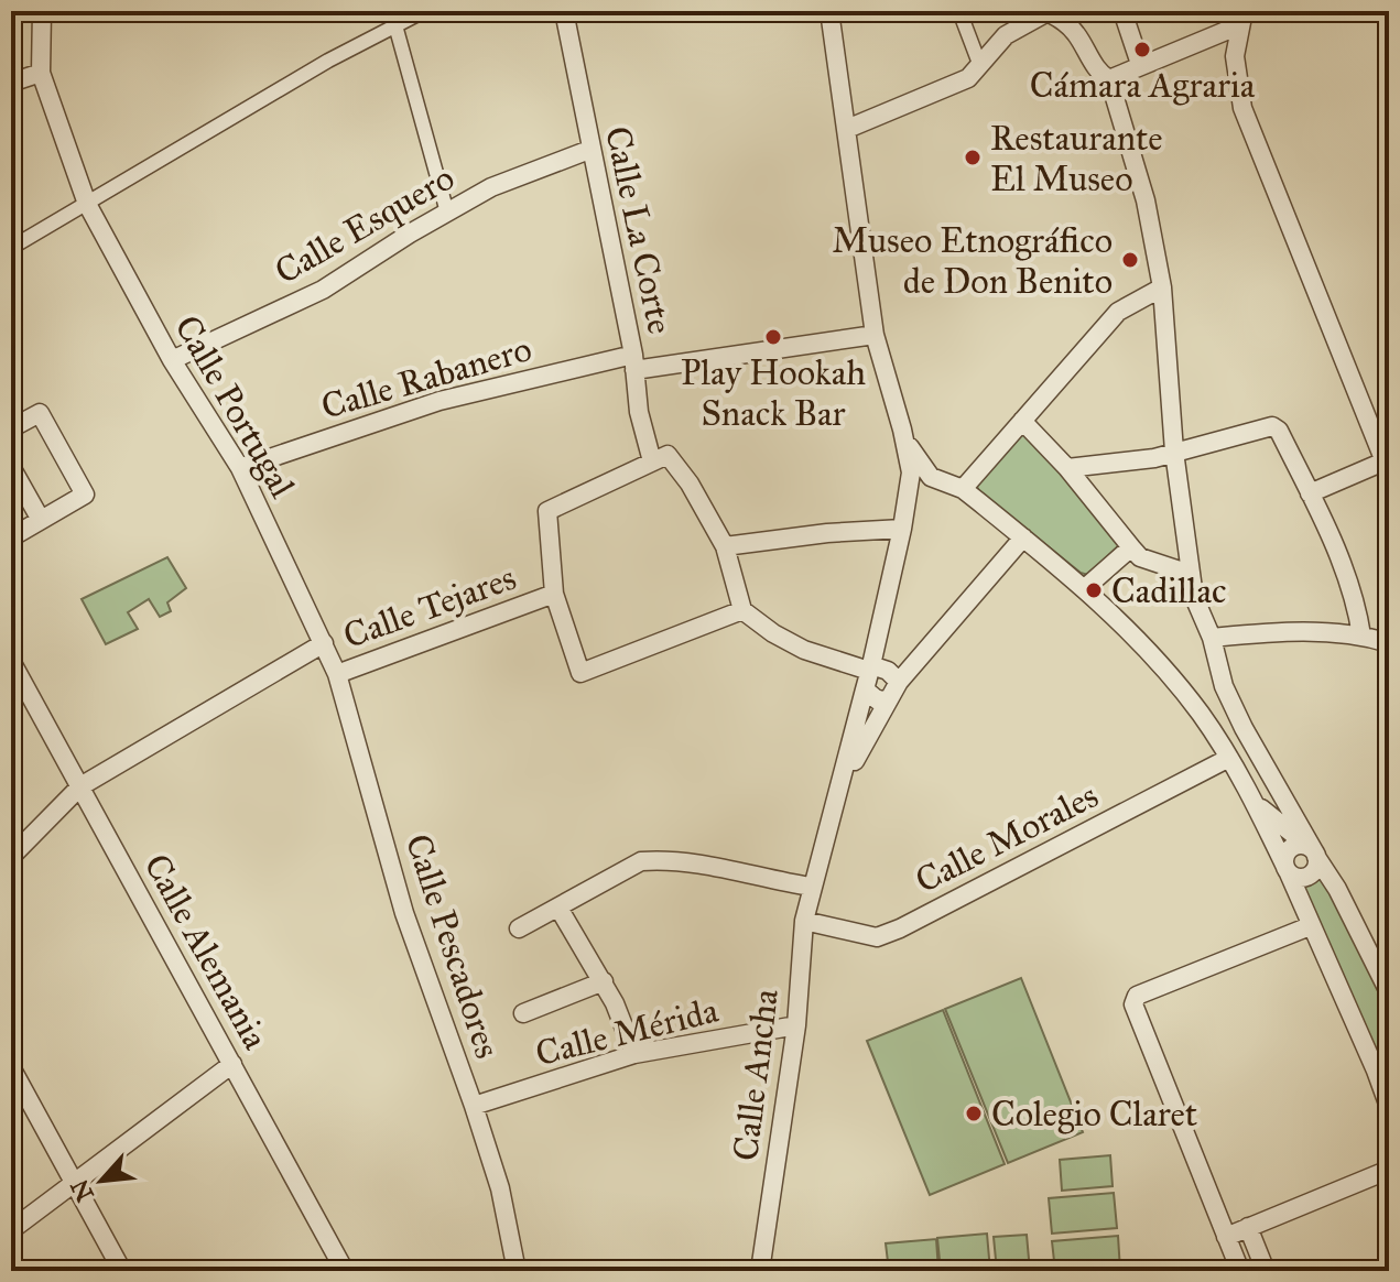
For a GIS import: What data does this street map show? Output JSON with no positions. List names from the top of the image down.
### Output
{
  "streets": {
    "street": [
      "Calle Esquero",
      "Calle La Corte",
      "Calle Rabanero",
      "Calle Portugal",
      "Calle Tejares",
      "Calle Morales",
      "Calle Pescadores",
      "Calle Alemania",
      "Calle Mérida",
      "Calle Ancha"
    ]
  },
  "crossings": [
    ["Calle Esquero", "Calle La Corte"],
    ["Calle Esquero", "Calle Portugal"],
    ["Calle La Corte", "Calle Rabanero"],
    ["Calle La Corte", "Calle Tejares"],
    ["Calle Rabanero", "Calle Portugal"],
    ["Calle Portugal", "Calle Pescadores"],
    ["Calle Tejares", "Calle Pescadores"],
    ["Calle Morales", "Calle Ancha"],
    ["Calle Pescadores", "Calle Mérida"],
    ["Calle Mérida", "Calle Ancha"]
  ],
  "places": [
    "Cámara Agraria",
    "Restaurante El Museo",
    "Museo Etnográfico de Don Benito",
    "Play Hookah Snack Bar",
    "Cadillac",
    "Colegio Claret"
  ],
  "north": "bottom left"
}
